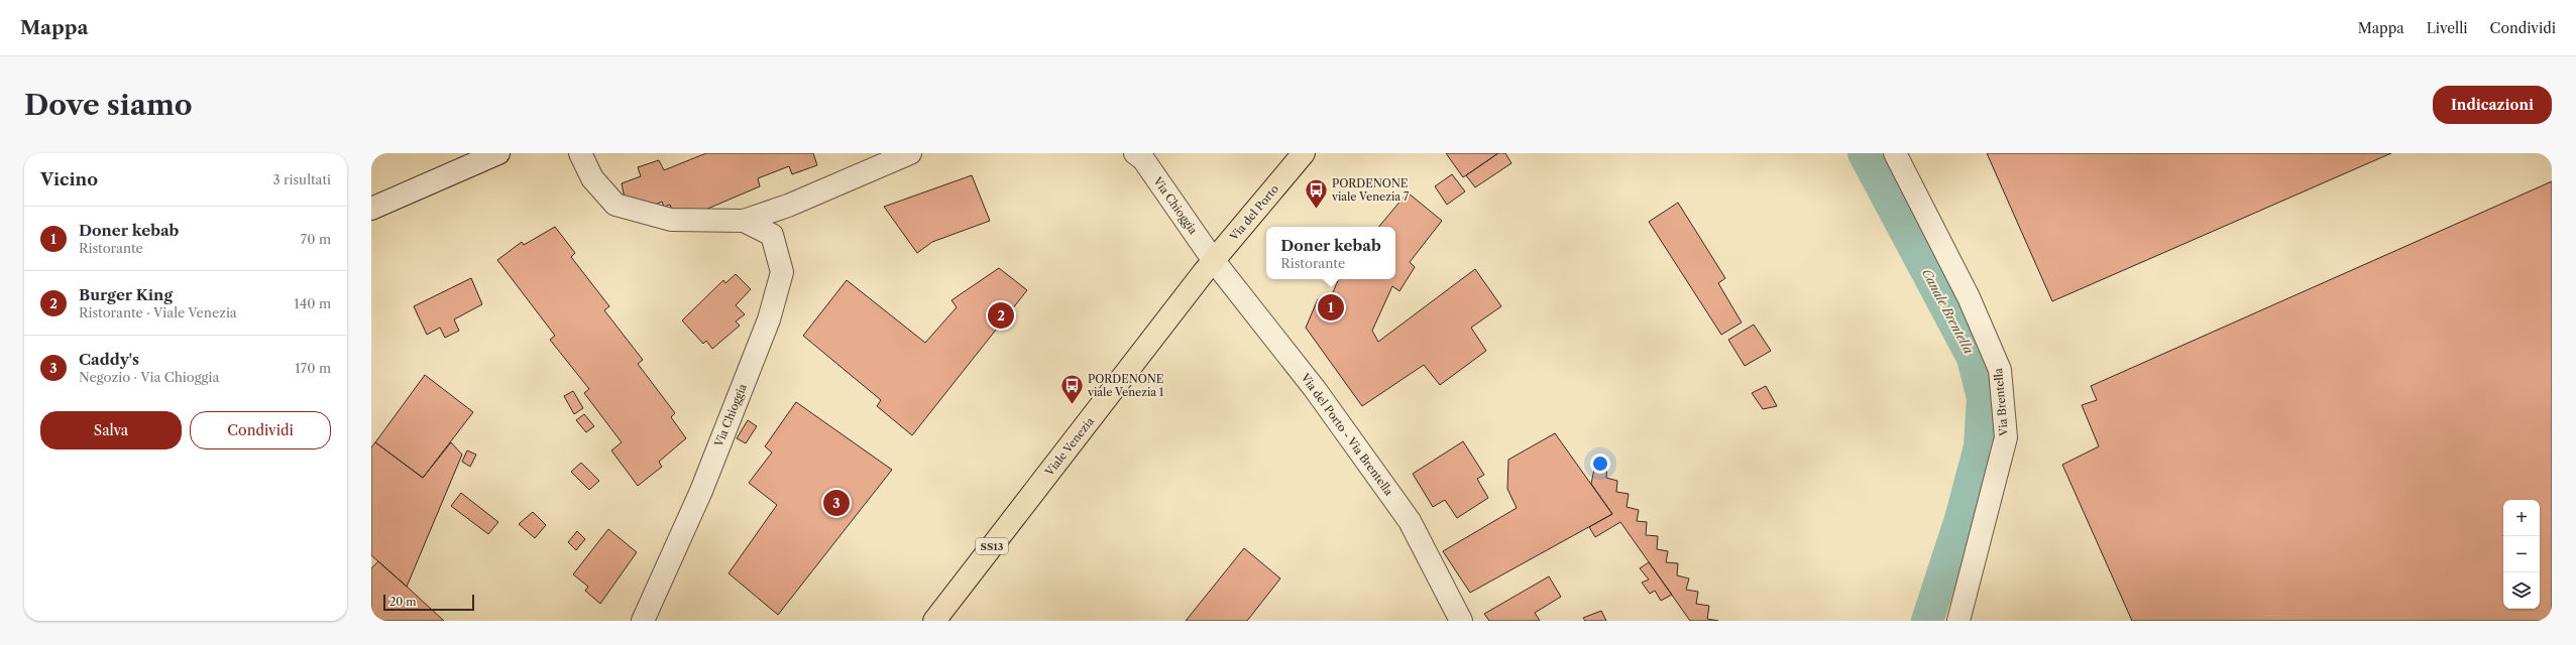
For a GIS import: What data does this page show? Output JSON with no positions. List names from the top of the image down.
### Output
{
  "streets": {
    "main road": ["Via del Porto", "Viale Venezia", "SS13"],
    "street": ["Via Chioggia", "Via Brentella", "Via del Porto - Via Brentella"]
  },
  "crossings": [
    ["Via Chioggia", "Via del Porto"],
    ["Via Chioggia", "Via del Porto - Via Brentella"],
    ["Via Chioggia", "Viale Venezia"],
    ["Via del Porto", "Via del Porto - Via Brentella"],
    ["Via del Porto", "Viale Venezia"],
    ["Via del Porto - Via Brentella", "Viale Venezia"]
  ],
  "water": ["Canale Brentella"],
  "places": {
    "bus stop": ["PORDENONE viale Venezia 7", "PORDENONE viale Venezia 1"]
  },
  "scale_bar": "20 m",
  "page": {
    "header": "Mappa",
    "nav": ["Mappa", "Livelli", "Condividi"],
    "buttons": [
      "Indicazioni",
      ["Salva", "Condividi"]
    ],
    "title": "Dove siamo",
    "heading": ["Vicino", "3 risultati"],
    "list": [
      {
        "mark": "1",
        "name": "Doner kebab",
        "note": "Ristorante",
        "value": "70 m"
      },
      {
        "mark": "2",
        "name": "Burger King",
        "note": "Ristorante · Viale Venezia",
        "value": "140 m"
      },
      {
        "mark": "3",
        "name": "Caddy's",
        "note": "Negozio · Via Chioggia",
        "value": "170 m"
      }
    ],
    "popup": ["Doner kebab", "Ristorante"],
    "pins": ["1", "2", "3"],
    "map_buttons": ["+", "−"],
    "scale": "20 m"
  }
}
